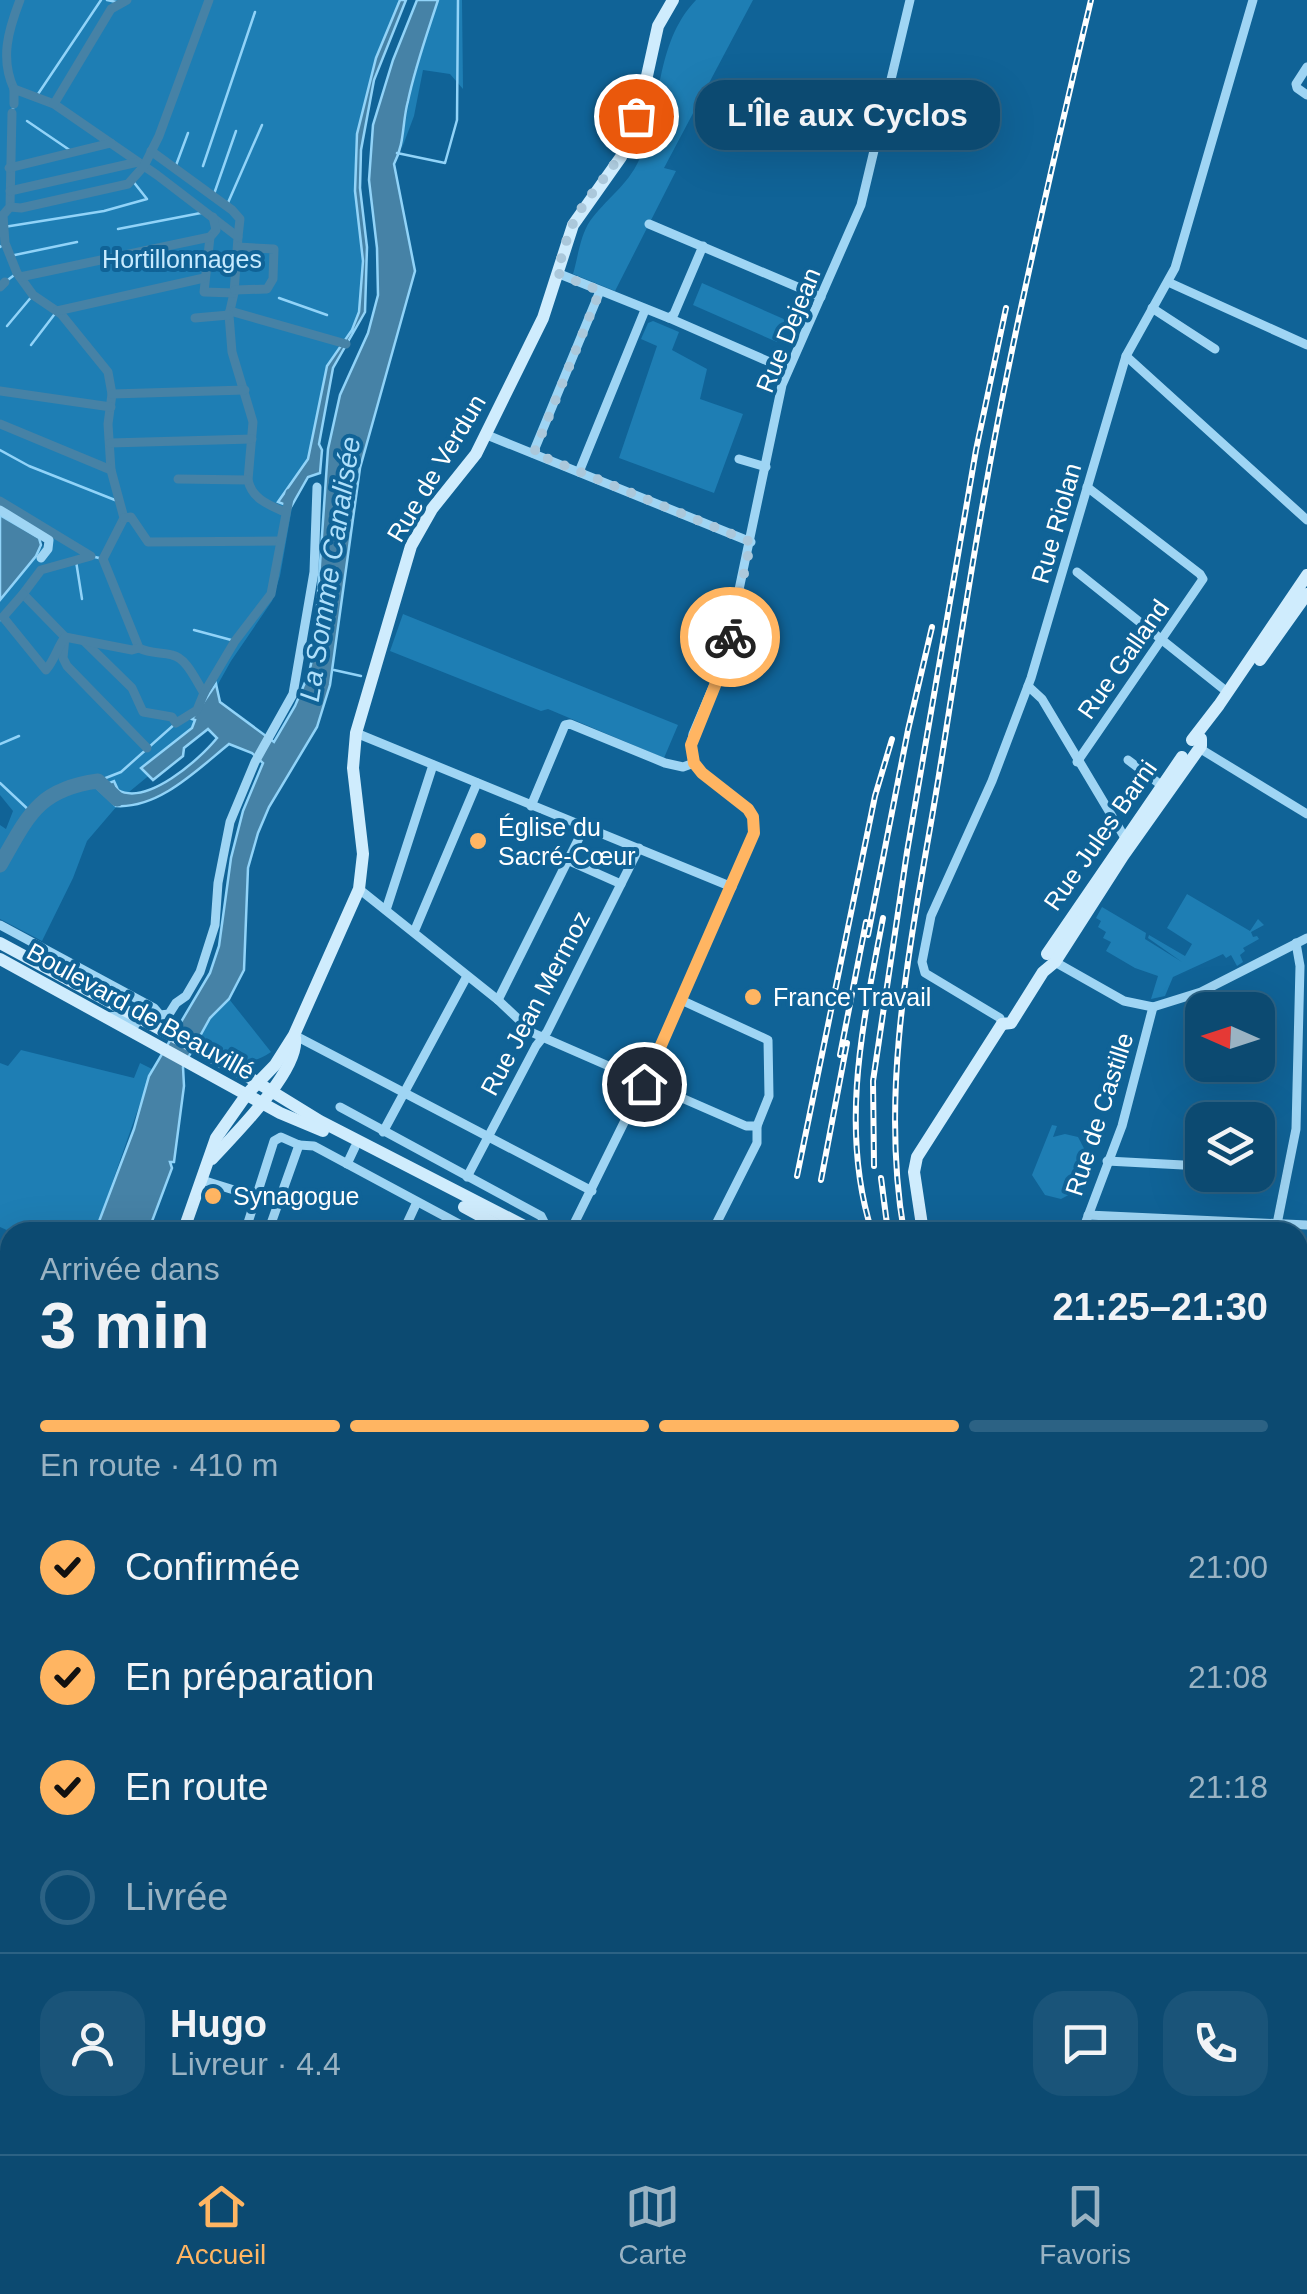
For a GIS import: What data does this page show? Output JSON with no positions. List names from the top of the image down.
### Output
{
  "streets": {
    "main road": ["Rue de Verdun", "Rue Jules Barni", "Boulevard de Beauvillé"],
    "street": [
      "Rue Dejean",
      "Rue Riolan",
      "Rue Galland",
      "Rue Jean Mermoz",
      "Rue de Castille"
    ]
  },
  "crossings": [
    ["Rue de Verdun", "Boulevard de Beauvillé"],
    ["Rue Riolan", "Rue Galland"],
    ["Rue Riolan", "Rue Jules Barni"]
  ],
  "water": ["La Somme Canalisée"],
  "parks": ["Hortillonnages"],
  "places": [
    "L'Île aux Cyclos",
    "Église du Sacré-Cœur",
    "France Travail",
    "Synagogue"
  ],
  "north": "left",
  "page": {
    "bubble": "L'Île aux Cyclos",
    "heading": ["3 min", "Arrivée dans", "21:25–21:30"],
    "panel": ["Hugo", "Livreur · 4.4"],
    "bar": "En route · 410 m",
    "list": [
      ["Confirmée", "21:00"],
      ["En préparation", "21:08"],
      ["En route", "21:18"],
      "Livrée"
    ],
    "tabs": ["Accueil", "Carte", "Favoris"]
  }
}
